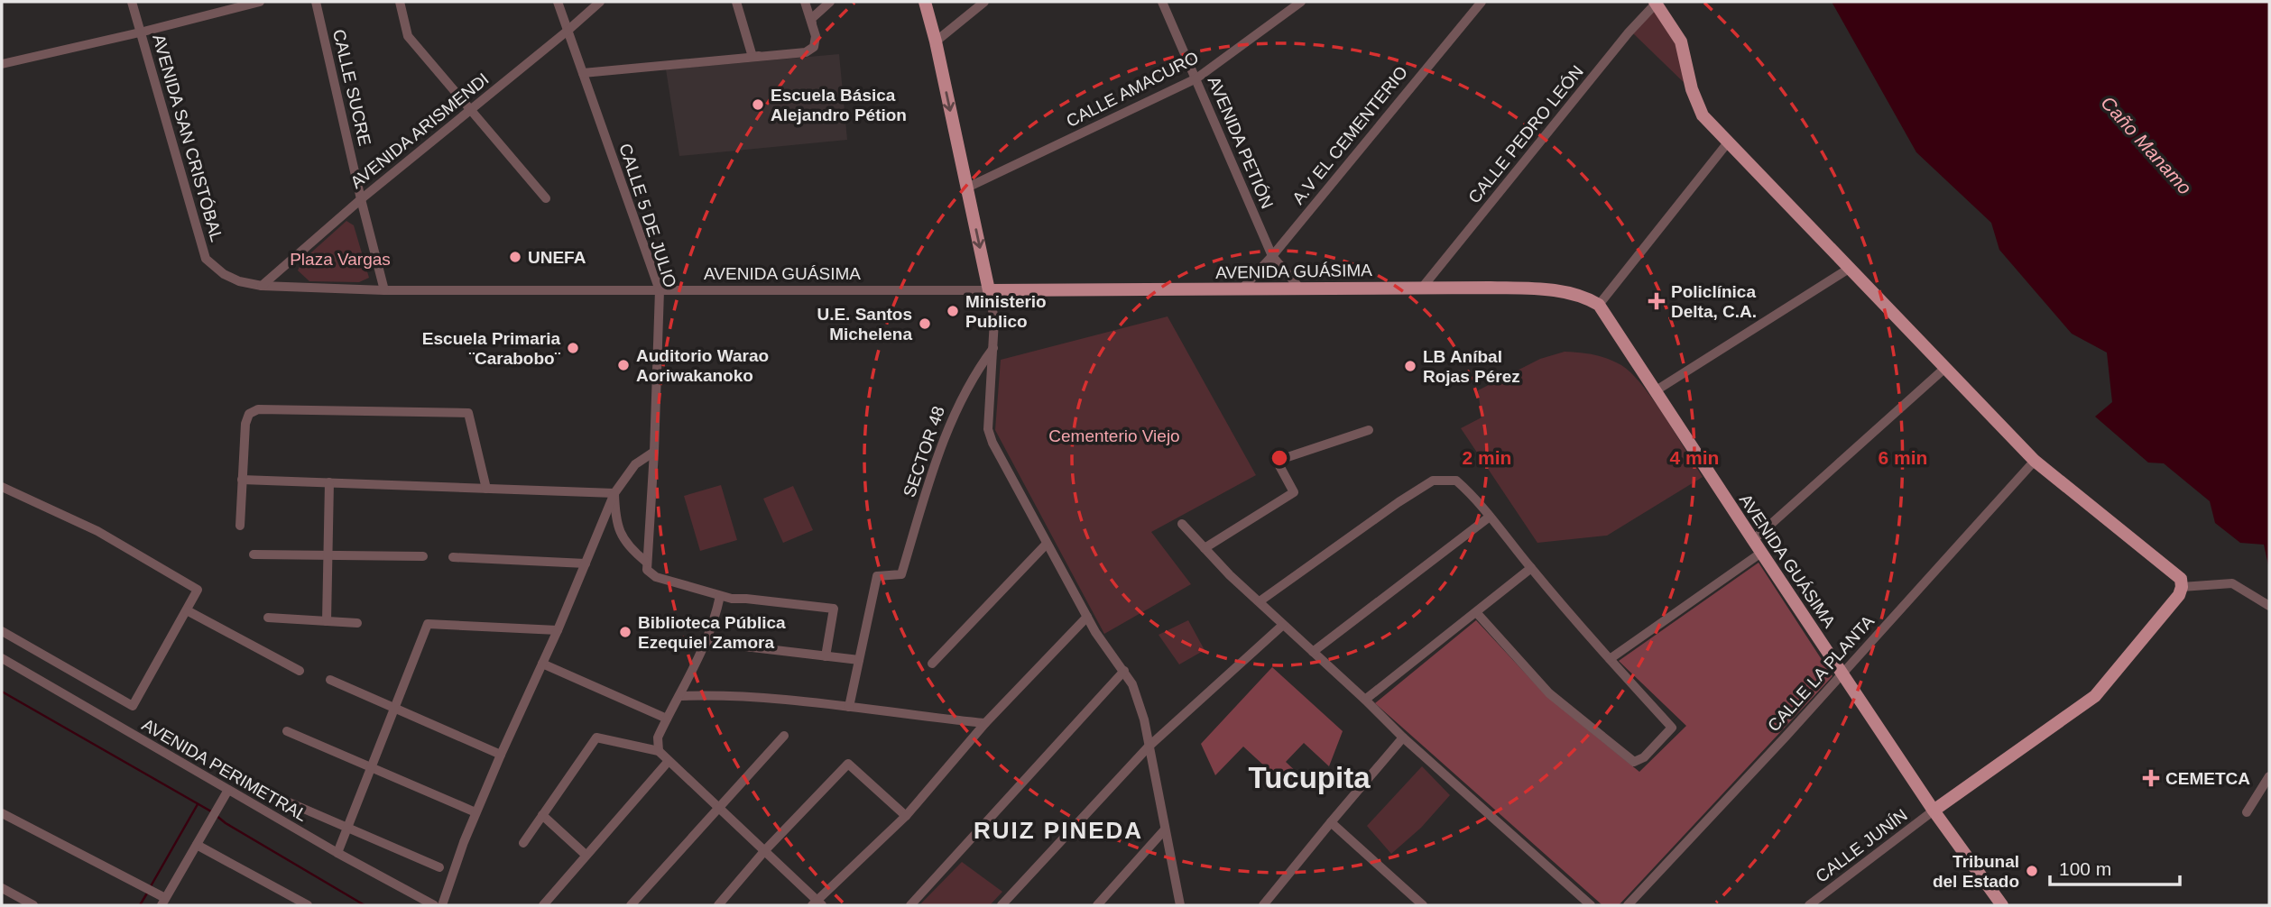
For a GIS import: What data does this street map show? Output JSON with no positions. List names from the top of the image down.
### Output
{
  "streets": {
    "main road": ["AVENIDA GUÁSIMA"],
    "street": [
      "CALLE SUCRE",
      "CALLE AMACURO",
      "AVENIDA ARISMENDI",
      "CALLE PEDRO LEÓN",
      "A.V EL CEMENTERIO",
      "AVENIDA SAN CRISTÓBAL",
      "AVENIDA PETIÓN",
      "CALLE 5 DE JULIO",
      "SECTOR 48",
      "CALLE LA PLANTA",
      "AVENIDA PERIMETRAL",
      "CALLE JUNÍN"
    ]
  },
  "crossings": [
    ["CALLE SUCRE", "AVENIDA ARISMENDI"],
    ["CALLE SUCRE", "AVENIDA GUÁSIMA"],
    ["CALLE AMACURO", "AVENIDA PETIÓN"],
    ["AVENIDA ARISMENDI", "AVENIDA SAN CRISTÓBAL"],
    ["AVENIDA ARISMENDI", "CALLE 5 DE JULIO"],
    ["AVENIDA ARISMENDI", "AVENIDA GUÁSIMA"],
    ["CALLE PEDRO LEÓN", "AVENIDA GUÁSIMA"],
    ["A.V EL CEMENTERIO", "AVENIDA PETIÓN"],
    ["A.V EL CEMENTERIO", "AVENIDA GUÁSIMA"],
    ["AVENIDA SAN CRISTÓBAL", "AVENIDA GUÁSIMA"],
    ["AVENIDA PETIÓN", "AVENIDA GUÁSIMA"],
    ["CALLE 5 DE JULIO", "AVENIDA GUÁSIMA"],
    ["AVENIDA GUÁSIMA", "CALLE LA PLANTA"],
    ["AVENIDA GUÁSIMA", "CALLE JUNÍN"]
  ],
  "districts": ["Tucupita", "RUIZ PINEDA"],
  "water": ["Caño Manamo"],
  "parks": ["Plaza Vargas", "Cementerio Viejo"],
  "places": {
    "other": [
      "Escuela Básica Alejandro Pétion",
      "UNEFA",
      "Ministerio Publico",
      "U.E. Santos Michelena",
      "Escuela Primaria ¨Carabobo¨",
      "Auditorio Warao Aoriwakanoko",
      "LB Aníbal Rojas Pérez",
      "Biblioteca Pública Ezequiel Zamora",
      "Tribunal del Estado"
    ],
    "health": ["Policlínica Delta, C.A.", "CEMETCA"]
  },
  "scale_bar": "100 m",
  "rings": ["2 min", "4 min", "6 min"]
}
